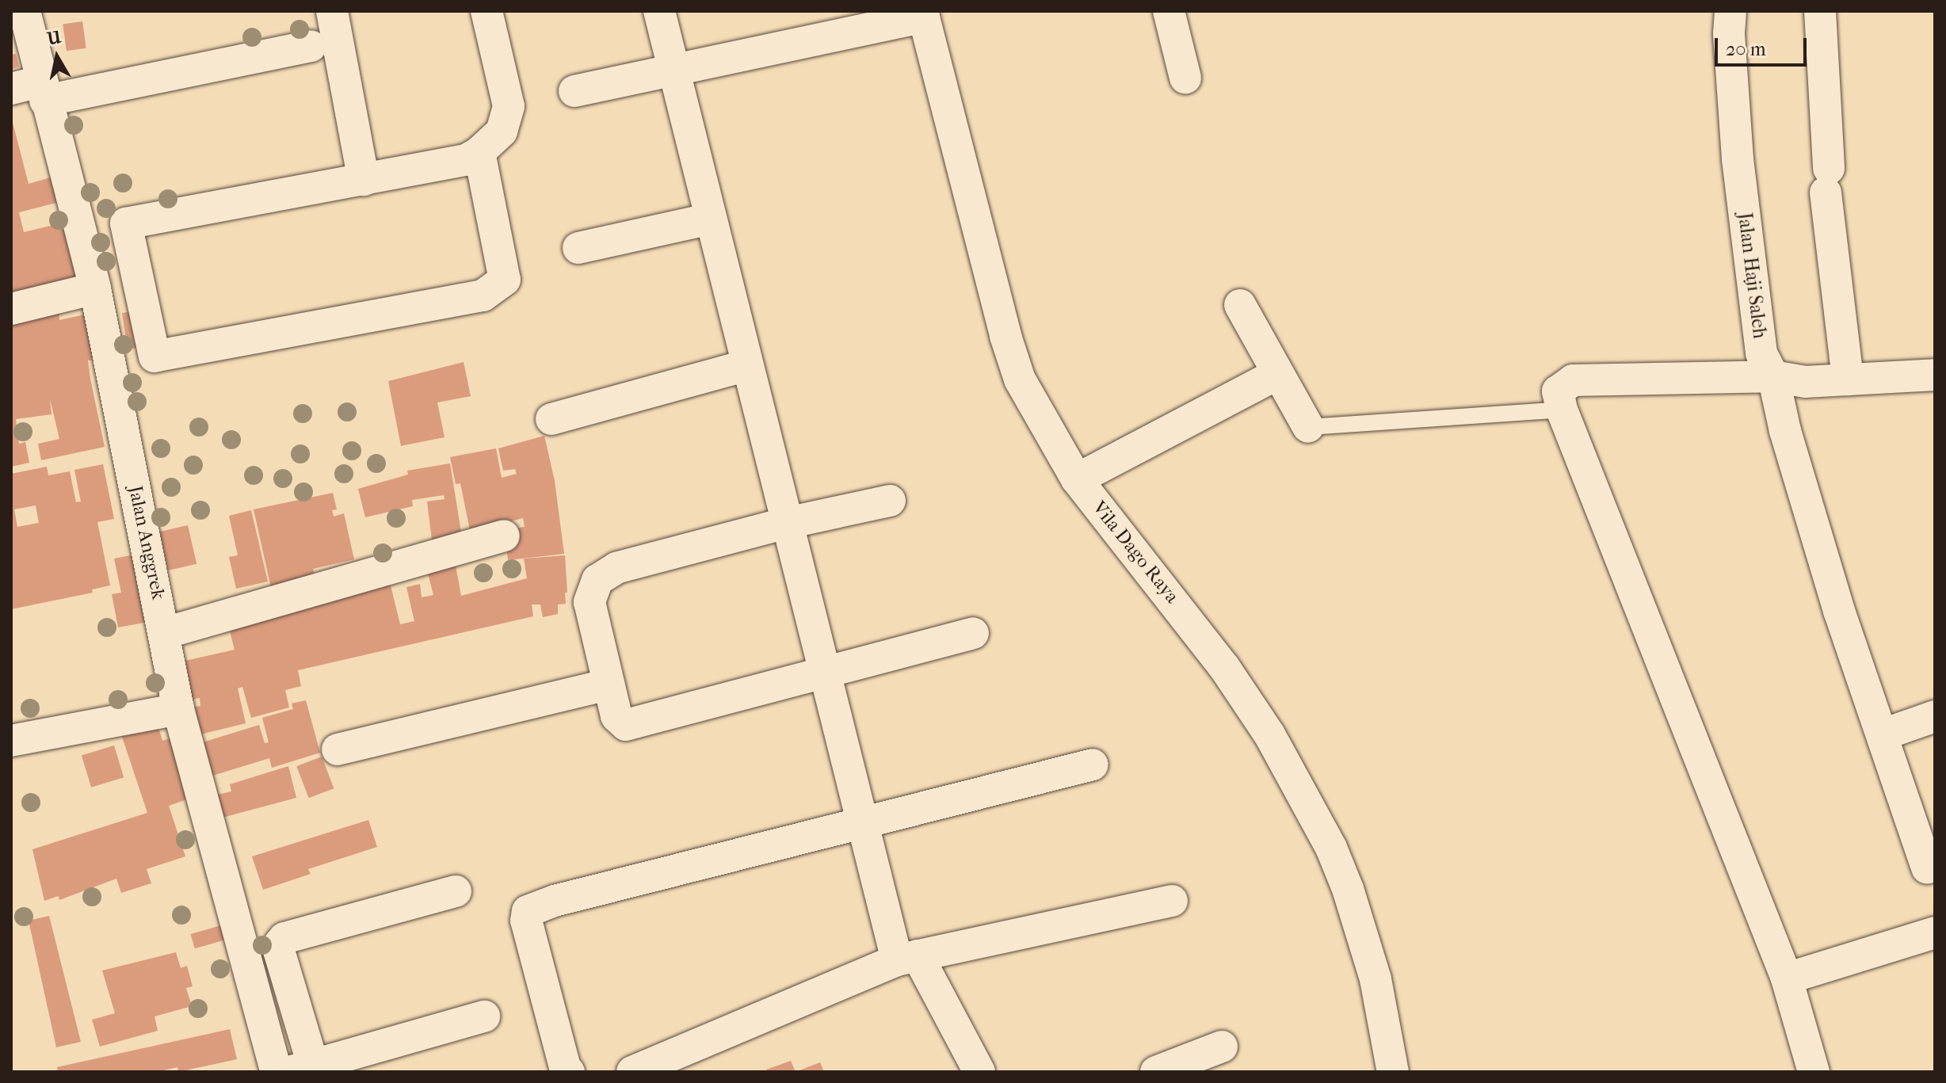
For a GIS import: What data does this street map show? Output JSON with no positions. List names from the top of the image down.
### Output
{
  "streets": {
    "street": ["Jalan Haji Saleh", "Jalan Anggrek", "Vila Dago Raya"]
  },
  "scale_bar": "20 m",
  "north": "top"
}
